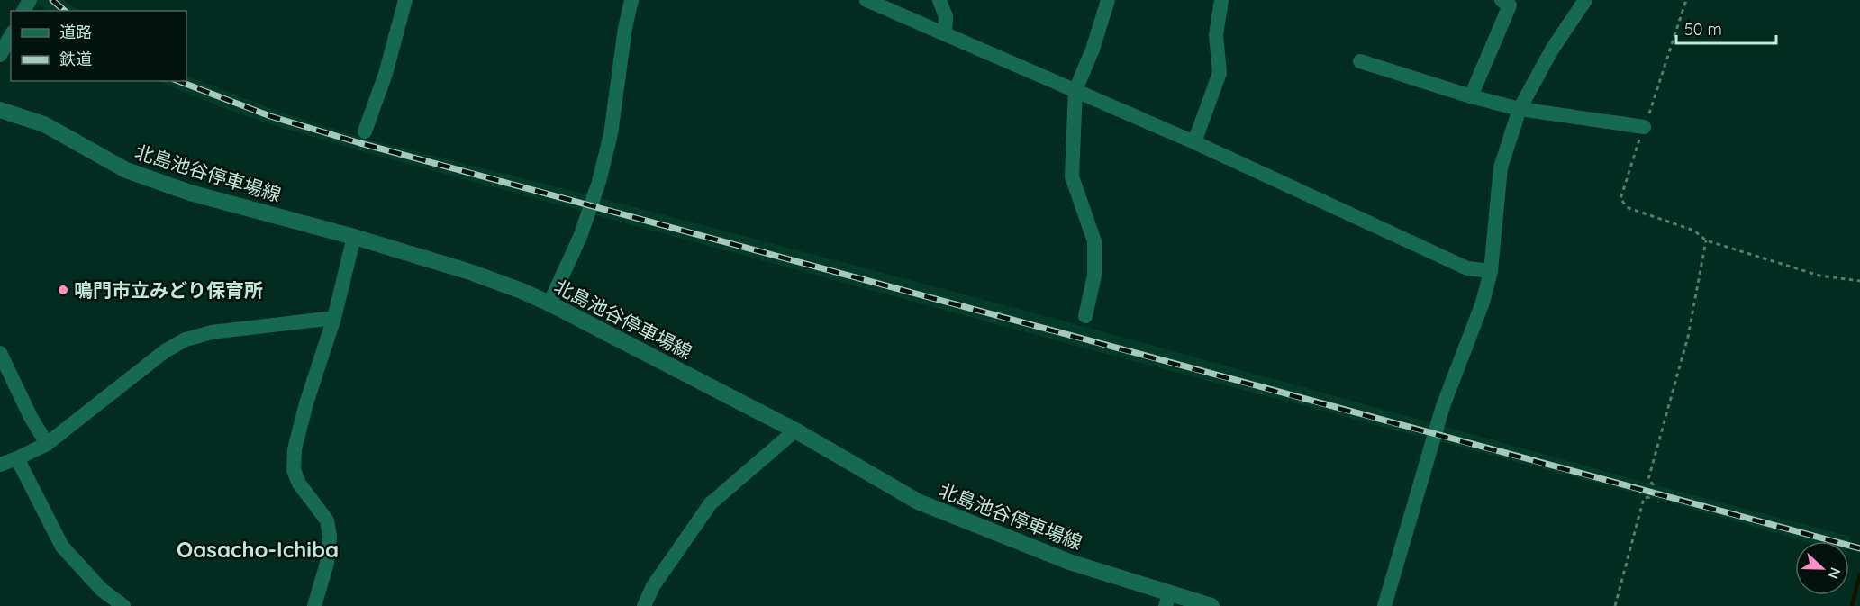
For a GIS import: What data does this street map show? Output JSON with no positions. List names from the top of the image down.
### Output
{
  "streets": {
    "main road": ["北島池谷停車場線"]
  },
  "districts": ["Oasacho-Ichiba"],
  "places": ["鳴門市立みどり保育所"],
  "legend": ["道路", "鉄道"],
  "scale_bar": "50 m",
  "north": "right"
}
